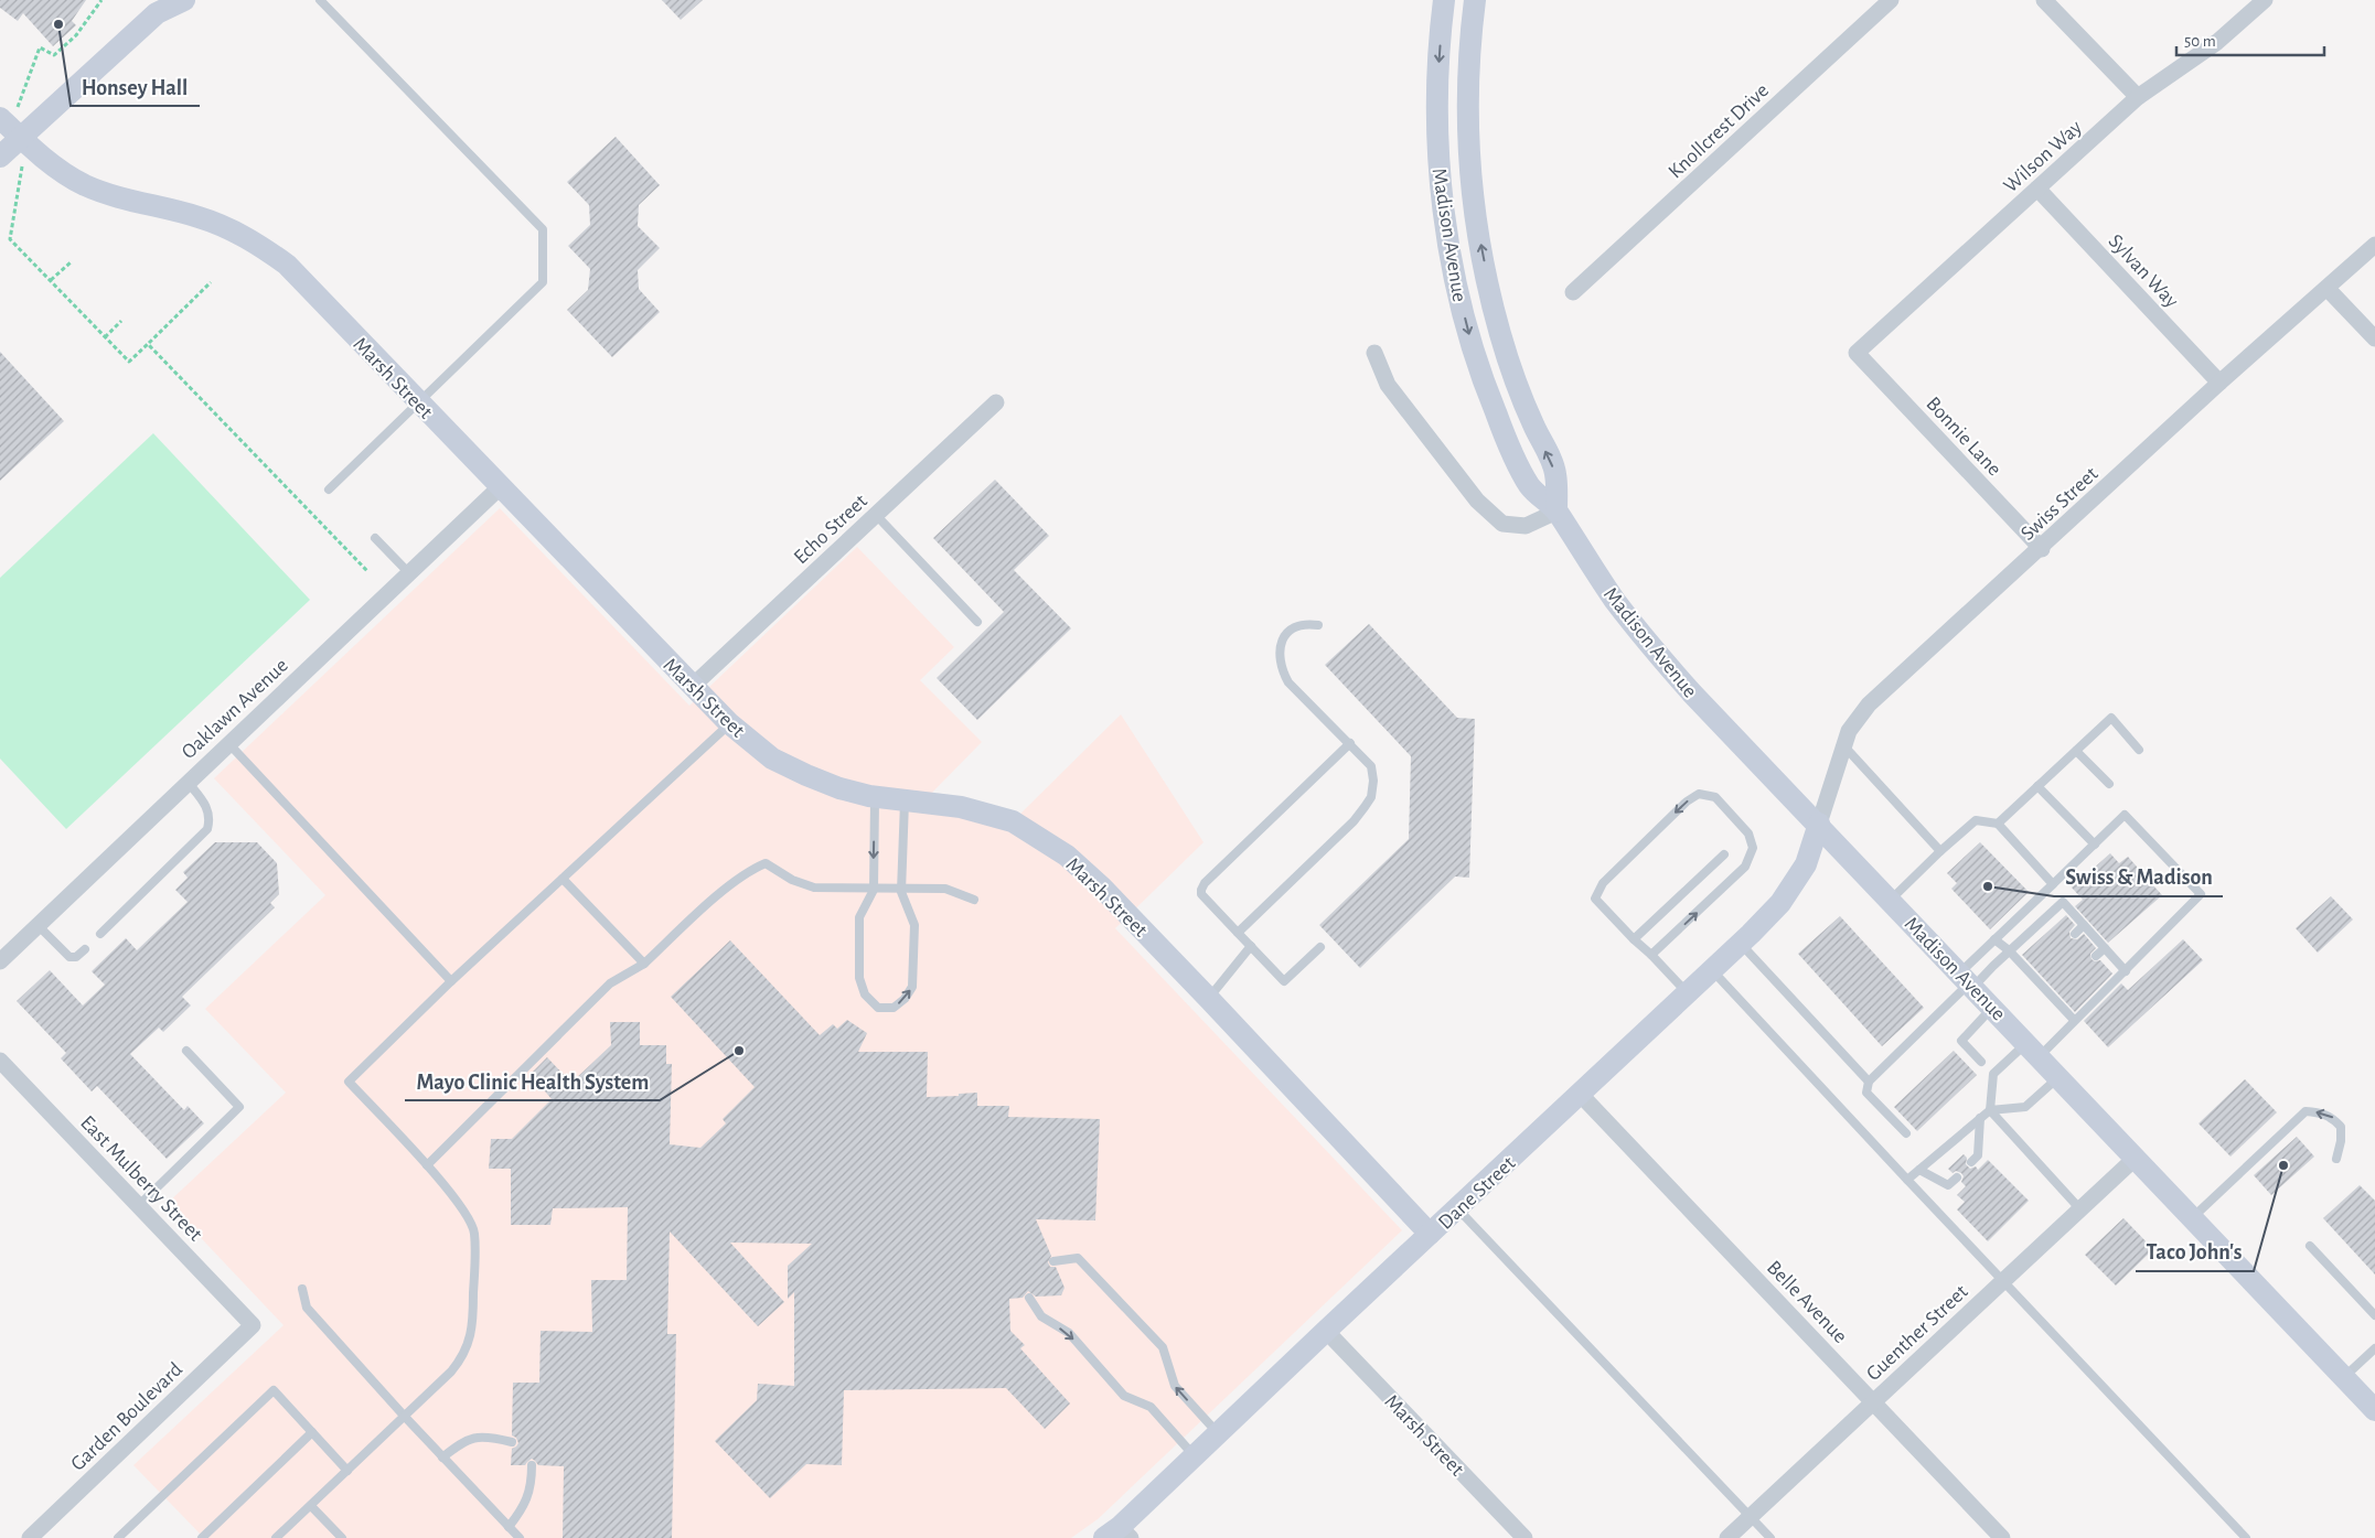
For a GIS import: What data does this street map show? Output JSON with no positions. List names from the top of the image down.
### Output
{
  "streets": {
    "street": [
      "Knollcrest Drive",
      "Wilson Way",
      "Madison Avenue",
      "Sylvan Way",
      "Marsh Street",
      "Bonnie Lane",
      "Swiss Street",
      "Echo Street",
      "Oaklawn Avenue",
      "East Mulberry Street",
      "Dane Street",
      "Belle Avenue",
      "Guenther Street",
      "Garden Boulevard"
    ]
  },
  "crossings": [
    ["Wilson Way", "Sylvan Way"],
    ["Wilson Way", "Bonnie Lane"],
    ["Madison Avenue", "Swiss Street"],
    ["Madison Avenue", "Dane Street"],
    ["Madison Avenue", "Guenther Street"],
    ["Sylvan Way", "Swiss Street"],
    ["Marsh Street", "Echo Street"],
    ["Marsh Street", "Oaklawn Avenue"],
    ["Marsh Street", "Dane Street"],
    ["Bonnie Lane", "Swiss Street"],
    ["Swiss Street", "Dane Street"],
    ["East Mulberry Street", "Garden Boulevard"],
    ["Dane Street", "Belle Avenue"],
    ["Belle Avenue", "Guenther Street"]
  ],
  "places": [
    "Honsey Hall",
    "Swiss & Madison",
    "Mayo Clinic Health System",
    "Taco John's"
  ],
  "scale_bar": "50 m"
}
